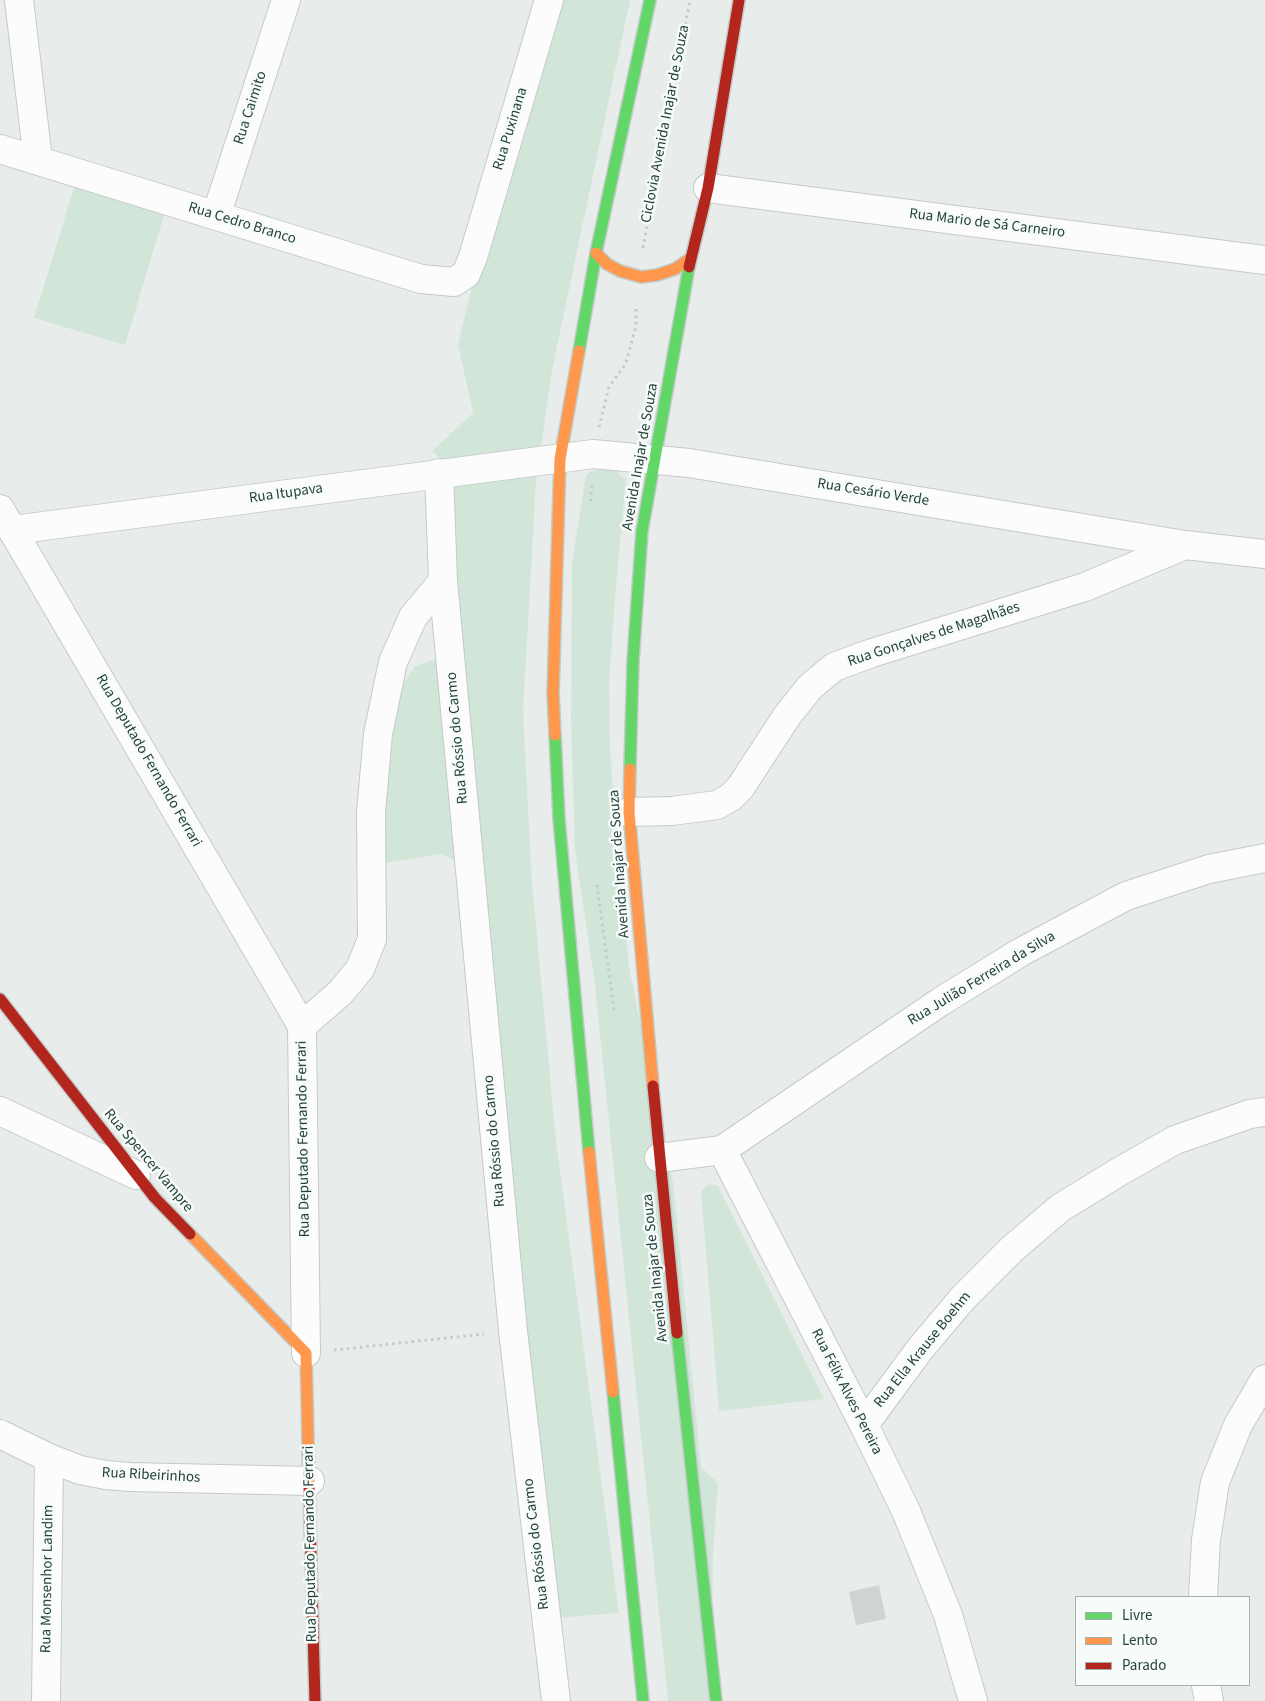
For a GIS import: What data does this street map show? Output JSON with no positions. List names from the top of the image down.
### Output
{
  "streets": {
    "main road": ["Avenida Inajar de Souza", "Rua Deputado Fernando Ferrari", "Rua Spencer Vampre"],
    "street": [
      "Rua Caimito",
      "Rua Puxinana",
      "Rua Cedro Branco",
      "Rua Mario de Sá Carneiro",
      "Rua Cesário Verde",
      "Rua Itupava",
      "Rua Gonçalves de Magalhães",
      "Rua Róssio do Carmo",
      "Rua Julião Ferreira da Silva",
      "Rua Ella Krause Boehm",
      "Rua Félix Alves Pereira",
      "Rua Ribeirinhos",
      "Rua Monsenhor Landim"
    ],
    "path": ["Ciclovia Avenida Inajar de Souza"]
  },
  "crossings": [
    ["Rua Caimito", "Rua Cedro Branco"],
    ["Rua Puxinana", "Rua Cedro Branco"],
    ["Rua Mario de Sá Carneiro", "Avenida Inajar de Souza"],
    ["Avenida Inajar de Souza", "Rua Cesário Verde"],
    ["Avenida Inajar de Souza", "Rua Gonçalves de Magalhães"],
    ["Rua Cesário Verde", "Rua Itupava"],
    ["Rua Cesário Verde", "Rua Gonçalves de Magalhães"],
    ["Rua Itupava", "Rua Róssio do Carmo"],
    ["Rua Itupava", "Rua Deputado Fernando Ferrari"],
    ["Rua Deputado Fernando Ferrari", "Rua Spencer Vampre"],
    ["Rua Deputado Fernando Ferrari", "Rua Ribeirinhos"],
    ["Rua Julião Ferreira da Silva", "Rua Félix Alves Pereira"],
    ["Rua Ella Krause Boehm", "Rua Félix Alves Pereira"],
    ["Rua Ribeirinhos", "Rua Monsenhor Landim"]
  ],
  "legend": ["Livre", "Lento", "Parado"]
}
